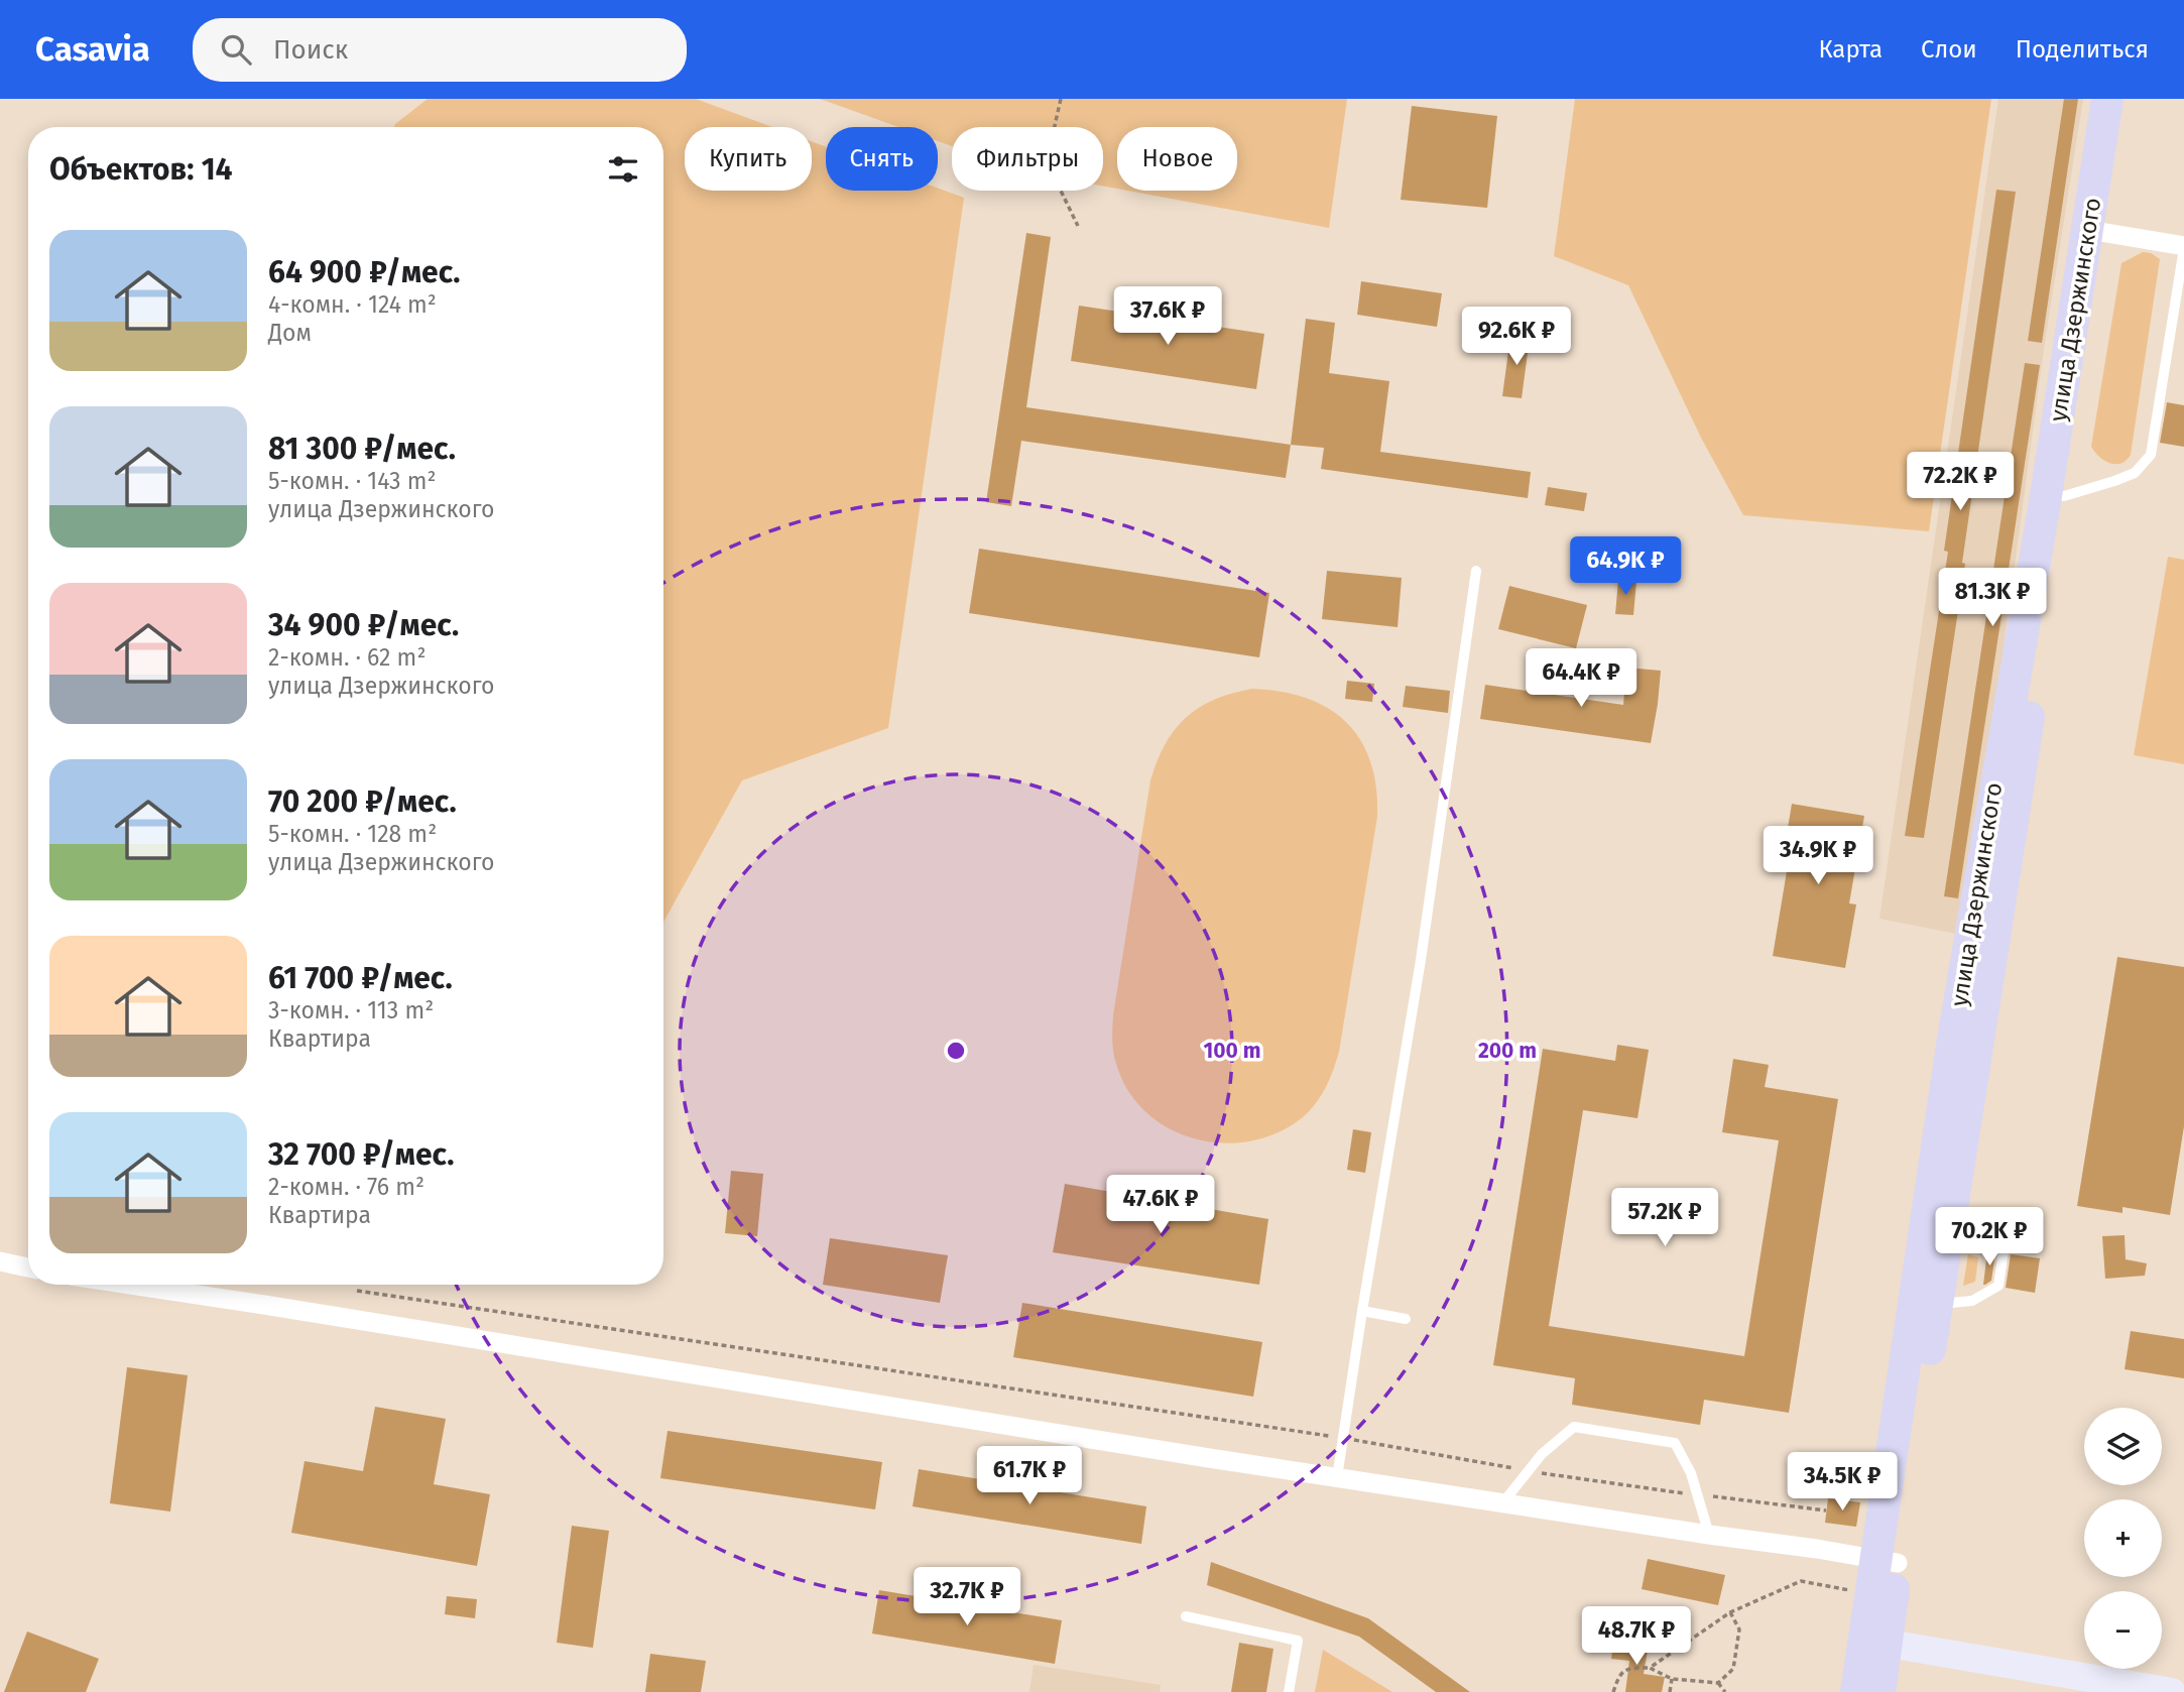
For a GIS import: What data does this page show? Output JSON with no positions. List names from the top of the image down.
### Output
{
  "streets": {
    "main road": ["улица Дзержинского"]
  },
  "page": {
    "header": "Casavia",
    "search": "Поиск",
    "nav": ["Карта", "Слои", "Поделиться"],
    "chip": [
      "Купить",
      "Снять",
      "Фильтры",
      "Новое"
    ],
    "heading": "Объектов: 14",
    "list": [
      {
        "name": "64 900 ₽/мес.",
        "note": "4-комн. · 124 m² · Дом"
      },
      {
        "name": "81 300 ₽/мес.",
        "note": "5-комн. · 143 m² · улица Дзержинского"
      },
      {
        "name": "34 900 ₽/мес.",
        "note": "2-комн. · 62 m² · улица Дзержинского"
      },
      {
        "name": "70 200 ₽/мес.",
        "note": "5-комн. · 128 m² · улица Дзержинского"
      },
      {
        "name": "61 700 ₽/мес.",
        "note": "3-комн. · 113 m² · Квартира"
      },
      {
        "name": "32 700 ₽/мес.",
        "note": "2-комн. · 76 m² · Квартира"
      }
    ],
    "price": [
      "37.6K ₽",
      "92.6K ₽",
      "72.2K ₽",
      "64.9K ₽",
      "81.3K ₽",
      "64.4K ₽",
      "34.9K ₽",
      "47.6K ₽",
      "57.2K ₽",
      "70.2K ₽",
      "61.7K ₽",
      "34.5K ₽",
      "32.7K ₽",
      "48.7K ₽"
    ],
    "map_buttons": ["+", "−"]
  },
  "rings": ["100 m", "200 m"]
}
